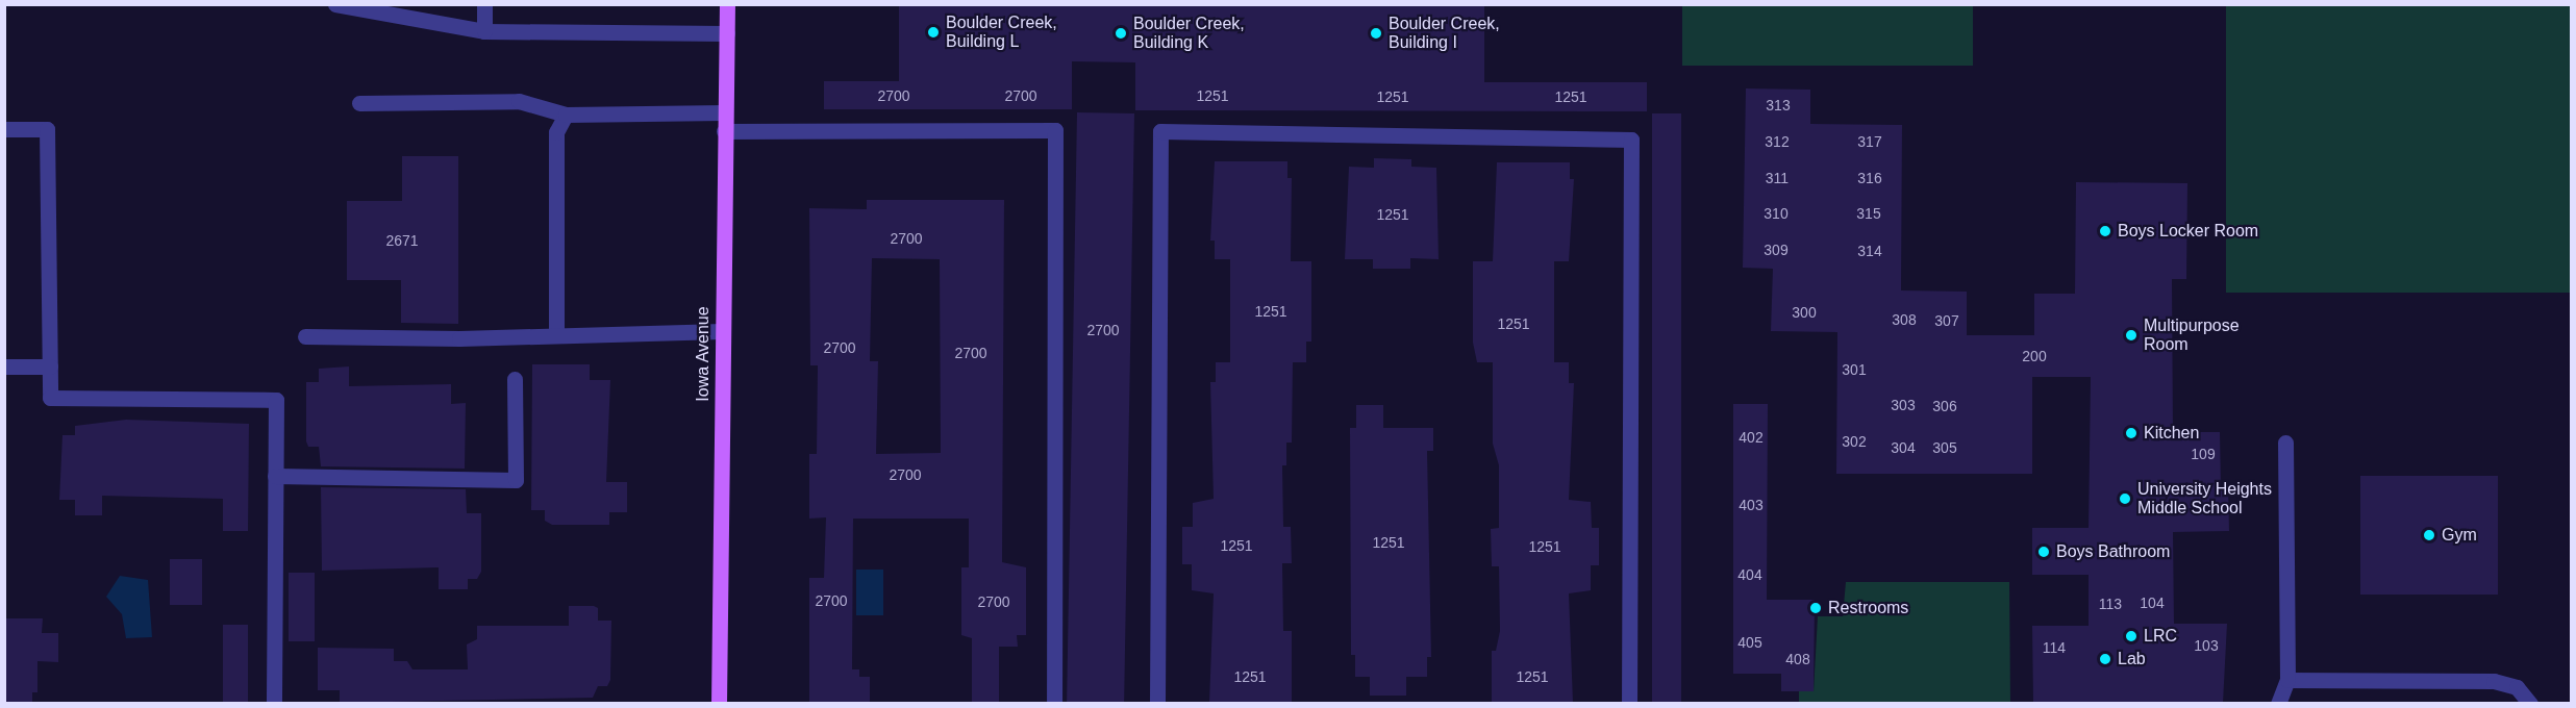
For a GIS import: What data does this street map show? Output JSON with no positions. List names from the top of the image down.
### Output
{
  "streets": {
    "main road": ["Iowa Avenue"]
  },
  "places": [
    "Boulder Creek, Building L",
    "Boulder Creek, Building K",
    "Boulder Creek, Building I",
    "Boys Locker Room",
    "Multipurpose Room",
    "Kitchen",
    "University Heights Middle School",
    "Gym",
    "Boys Bathroom",
    "Restrooms",
    "LRC",
    "Lab"
  ],
  "house_numbers": [
    "2700",
    "2700",
    "1251",
    "1251",
    "1251",
    "313",
    "312",
    "317",
    "311",
    "316",
    "310",
    "315",
    "1251",
    "2700",
    "2671",
    "309",
    "314",
    "1251",
    "300",
    "308",
    "307",
    "1251",
    "2700",
    "2700",
    "2700",
    "200",
    "301",
    "303",
    "306",
    "402",
    "302",
    "304",
    "305",
    "109",
    "2700",
    "403",
    "1251",
    "1251",
    "1251",
    "404",
    "2700",
    "2700",
    "104",
    "113",
    "405",
    "103",
    "114",
    "408",
    "1251",
    "1251"
  ]
}
